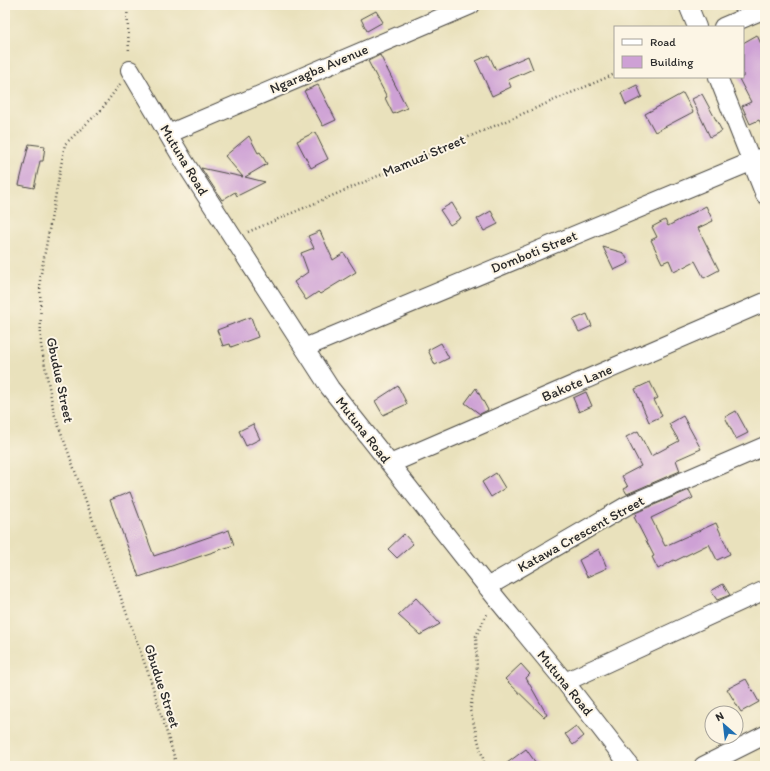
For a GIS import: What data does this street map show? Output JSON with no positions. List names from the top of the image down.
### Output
{
  "streets": {
    "street": [
      "Ngaragba Avenue",
      "Mutuna Road",
      "Domboti Street",
      "Bakote Lane",
      "Katawa Crescent Street"
    ],
    "path": ["Mamuzi Street", "Gbudue Street"]
  },
  "crossings": [
    ["Ngaragba Avenue", "Mutuna Road"],
    ["Mamuzi Street", "Mutuna Road"],
    ["Mutuna Road", "Domboti Street"],
    ["Mutuna Road", "Gbudue Street"],
    ["Mutuna Road", "Bakote Lane"],
    ["Mutuna Road", "Katawa Crescent Street"]
  ],
  "legend": ["Road", "Building"],
  "north": "top left"
}
